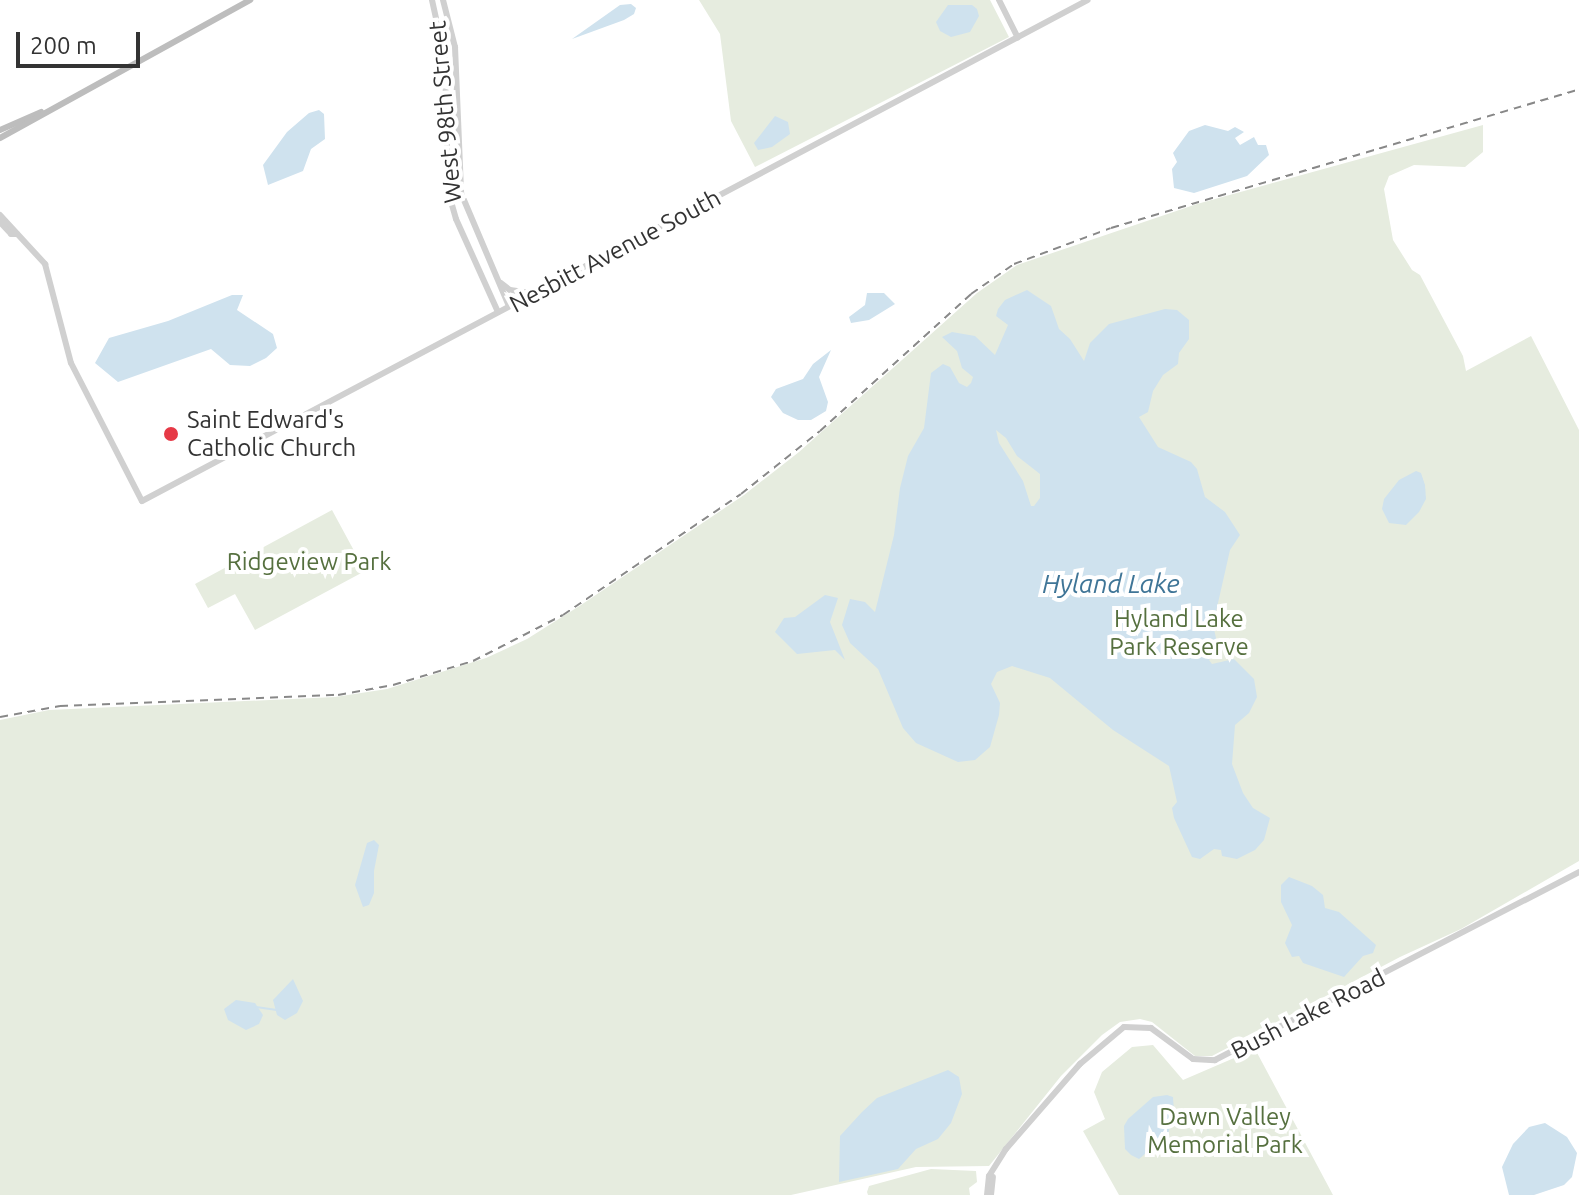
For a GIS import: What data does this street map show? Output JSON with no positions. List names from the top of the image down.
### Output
{
  "streets": {
    "street": ["West 98th Street", "Nesbitt Avenue South", "Bush Lake Road"]
  },
  "crossings": [
    ["West 98th Street", "Nesbitt Avenue South"]
  ],
  "water": ["Hyland Lake"],
  "parks": ["Ridgeview Park", "Hyland Lake Park Reserve", "Dawn Valley Memorial Park"],
  "places": ["Saint Edward's Catholic Church"],
  "scale_bar": "200 m"
}
